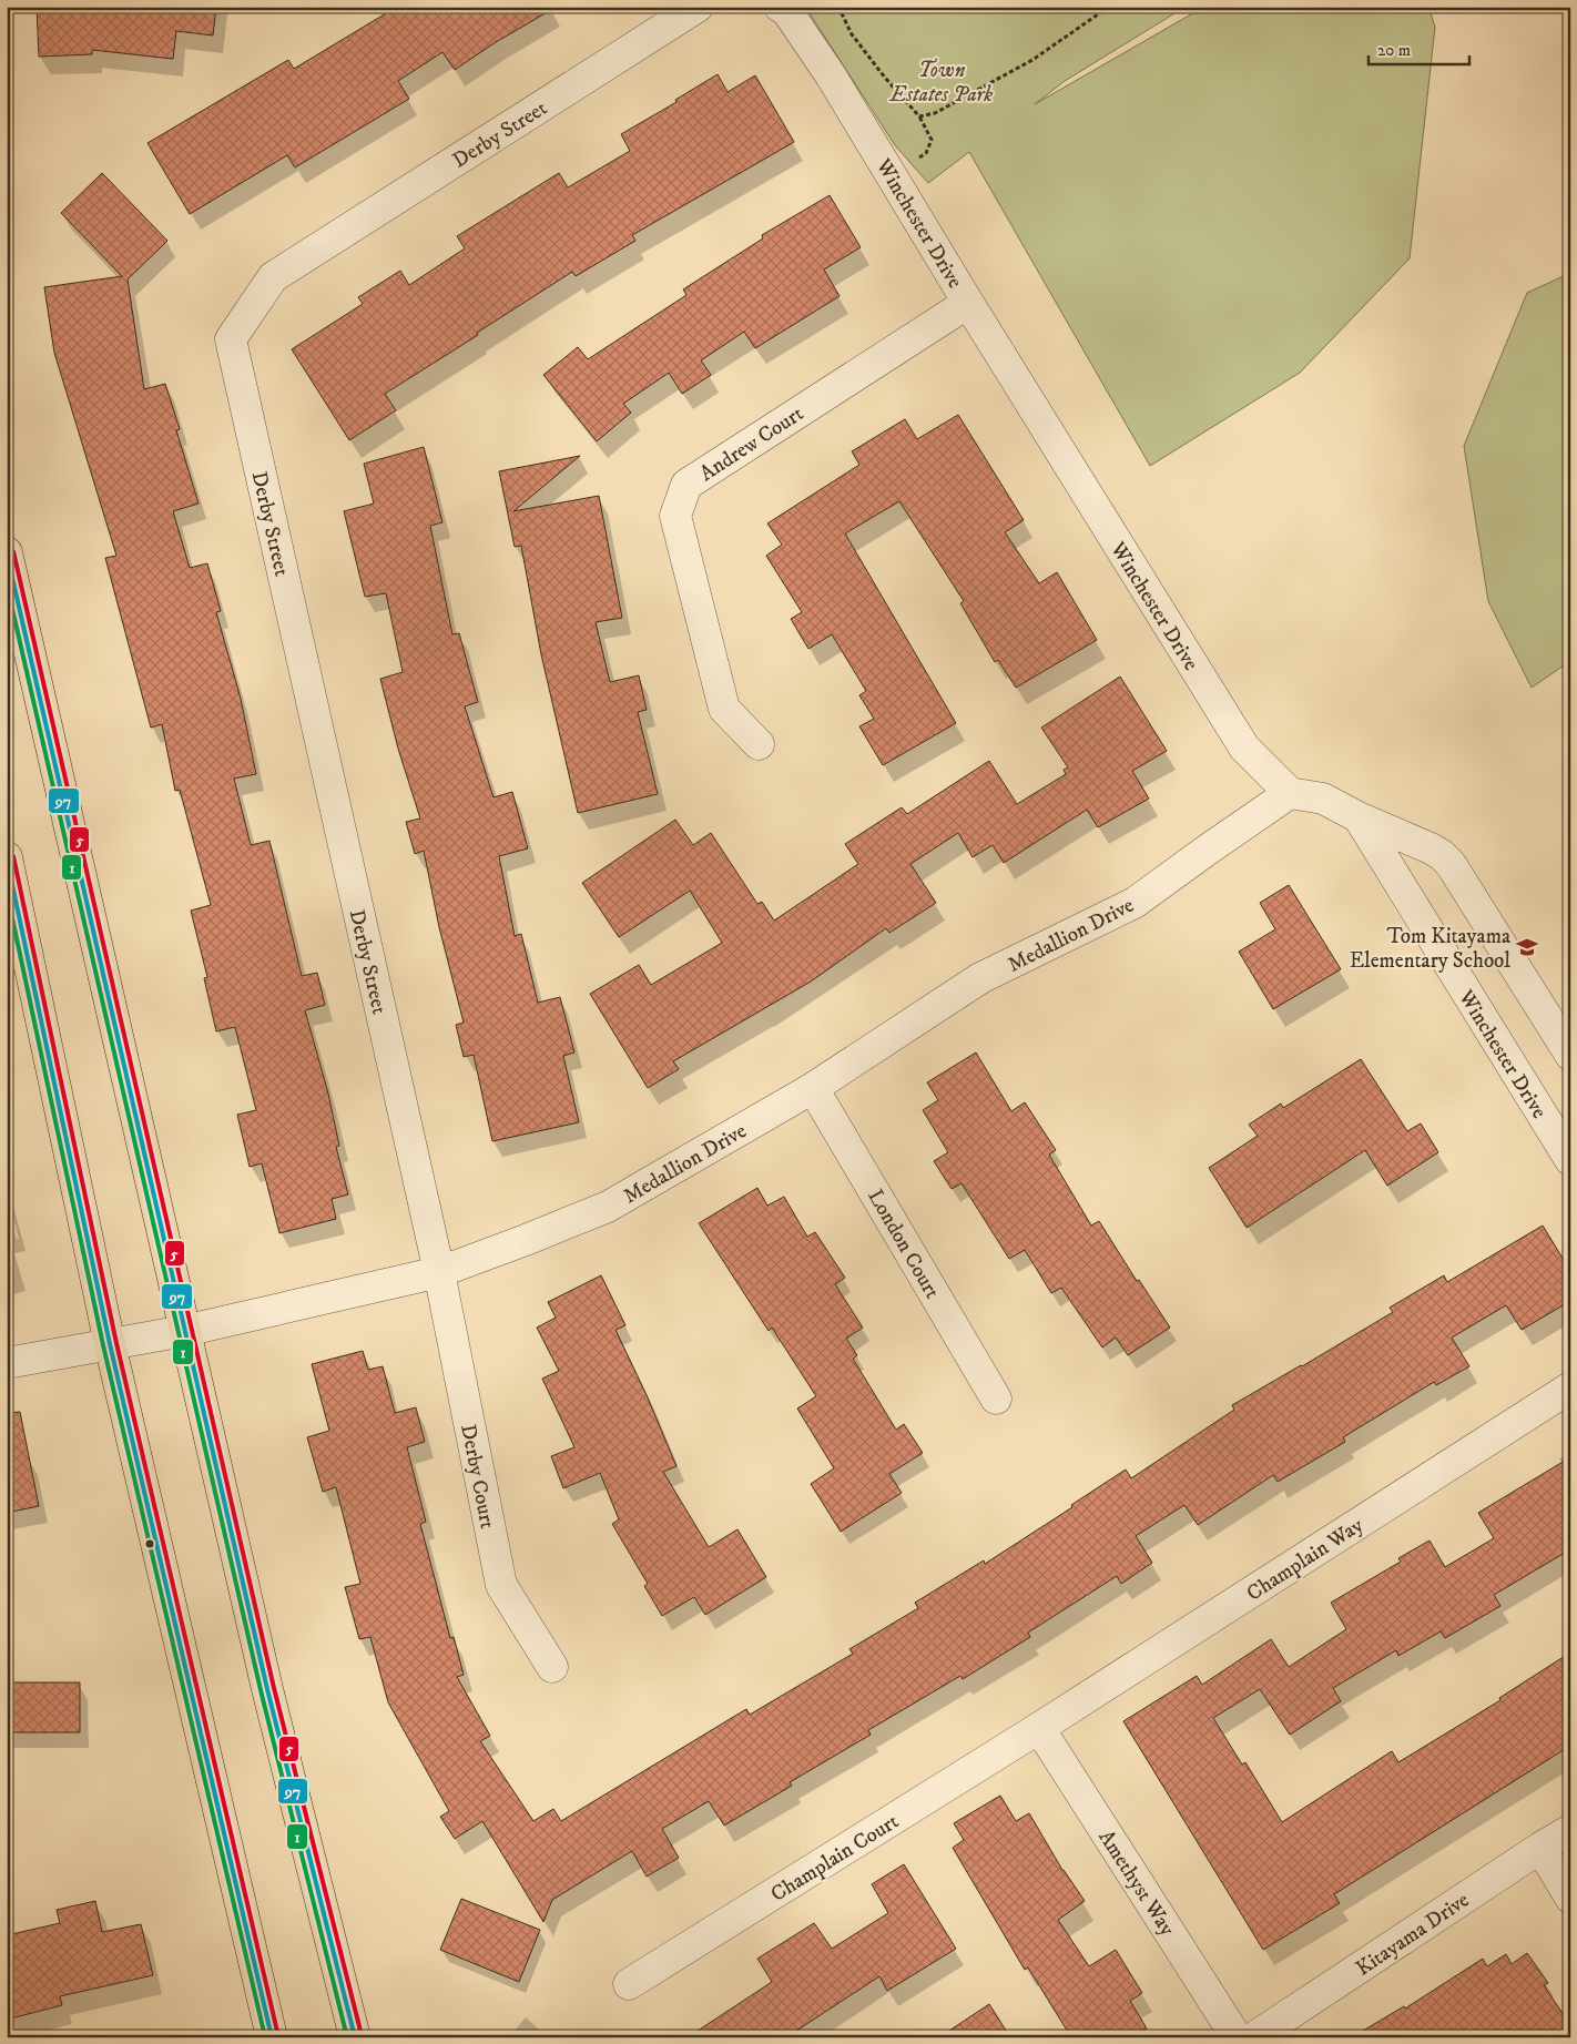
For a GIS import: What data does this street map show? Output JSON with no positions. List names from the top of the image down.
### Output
{
  "streets": {
    "street": [
      "Derby Street",
      "Winchester Drive",
      "Andrew Court",
      "Medallion Drive",
      "London Court",
      "Derby Court",
      "Champlain Way",
      "Champlain Court",
      "Amethyst Way",
      "Kitayama Drive"
    ]
  },
  "crossings": [
    ["Derby Street", "Medallion Drive"],
    ["Derby Street", "Derby Court"],
    ["Winchester Drive", "Andrew Court"],
    ["Winchester Drive", "Medallion Drive"],
    ["Medallion Drive", "London Court"],
    ["Medallion Drive", "Derby Court"],
    ["Champlain Way", "Champlain Court"],
    ["Champlain Way", "Amethyst Way"],
    ["Champlain Court", "Amethyst Way"]
  ],
  "parks": ["Town Estates Park"],
  "places": {
    "school or university": ["Tom Kitayama Elementary School"]
  },
  "lines": ["transit line 5", "transit line 97", "transit line 1"],
  "scale_bar": "20 m"
}
